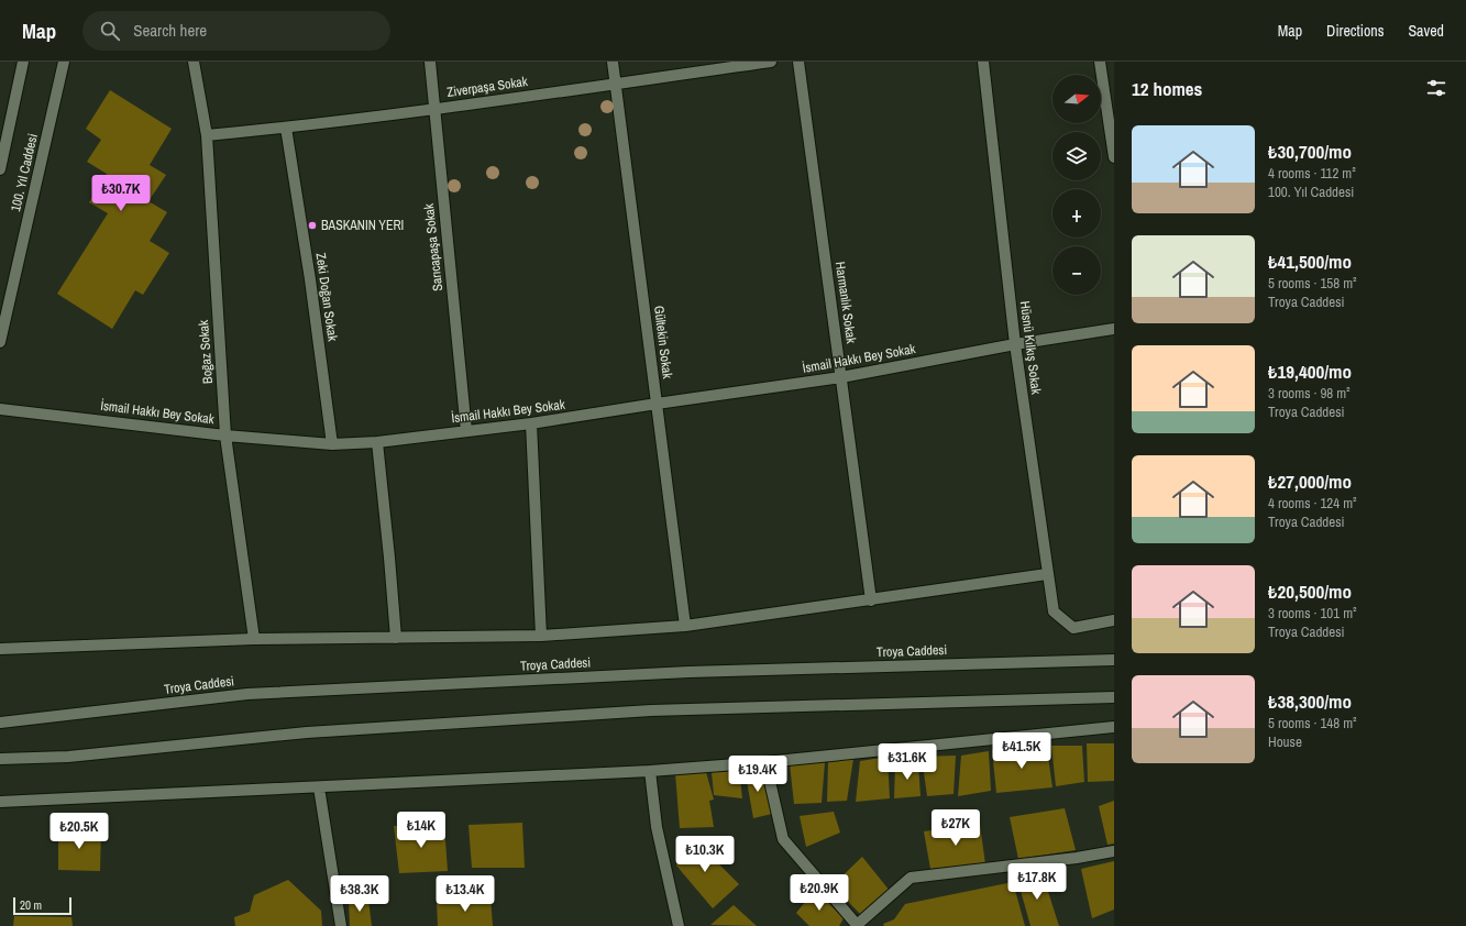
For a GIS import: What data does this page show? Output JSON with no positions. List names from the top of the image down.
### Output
{
  "streets": {
    "street": [
      "Ziverpaşa Sokak",
      "100. Yıl Caddesi",
      "Sarıcapaşa Sokak",
      "Zeki Doğan Sokak",
      "Harmanlık Sokak",
      "Gültekin Sokak",
      "Hüsnü Kılkış Sokak",
      "Boğaz Sokak",
      "İsmail Hakkı Bey Sokak",
      "Troya Caddesi"
    ]
  },
  "crossings": [
    ["Ziverpaşa Sokak", "Sarıcapaşa Sokak"],
    ["Ziverpaşa Sokak", "Zeki Doğan Sokak"],
    ["Ziverpaşa Sokak", "Gültekin Sokak"],
    ["Ziverpaşa Sokak", "Boğaz Sokak"],
    ["Sarıcapaşa Sokak", "İsmail Hakkı Bey Sokak"],
    ["Zeki Doğan Sokak", "İsmail Hakkı Bey Sokak"],
    ["Harmanlık Sokak", "İsmail Hakkı Bey Sokak"],
    ["Gültekin Sokak", "İsmail Hakkı Bey Sokak"],
    ["Hüsnü Kılkış Sokak", "İsmail Hakkı Bey Sokak"],
    ["Boğaz Sokak", "İsmail Hakkı Bey Sokak"]
  ],
  "places": ["BASKANIN YERI"],
  "scale_bar": "20 m",
  "north": "right",
  "page": {
    "header": "Map",
    "search": "Search here",
    "nav": ["Map", "Directions", "Saved"],
    "heading": "12 homes",
    "map_buttons": ["+", "−"],
    "list": [
      {
        "name": "₺30,700/mo",
        "note": "4 rooms · 112 m² · 100. Yıl Caddesi"
      },
      {
        "name": "₺41,500/mo",
        "note": "5 rooms · 158 m² · Troya Caddesi"
      },
      {
        "name": "₺19,400/mo",
        "note": "3 rooms · 98 m² · Troya Caddesi"
      },
      {
        "name": "₺27,000/mo",
        "note": "4 rooms · 124 m² · Troya Caddesi"
      },
      {
        "name": "₺20,500/mo",
        "note": "3 rooms · 101 m² · Troya Caddesi"
      },
      {
        "name": "₺38,300/mo",
        "note": "5 rooms · 148 m² · House"
      }
    ],
    "price": [
      "₺30.7K",
      "₺41.5K",
      "₺31.6K",
      "₺19.4K",
      "₺27K",
      "₺14K",
      "₺20.5K",
      "₺10.3K",
      "₺17.8K",
      "₺20.9K",
      "₺38.3K",
      "₺13.4K"
    ],
    "scale": "20 m"
  }
}
